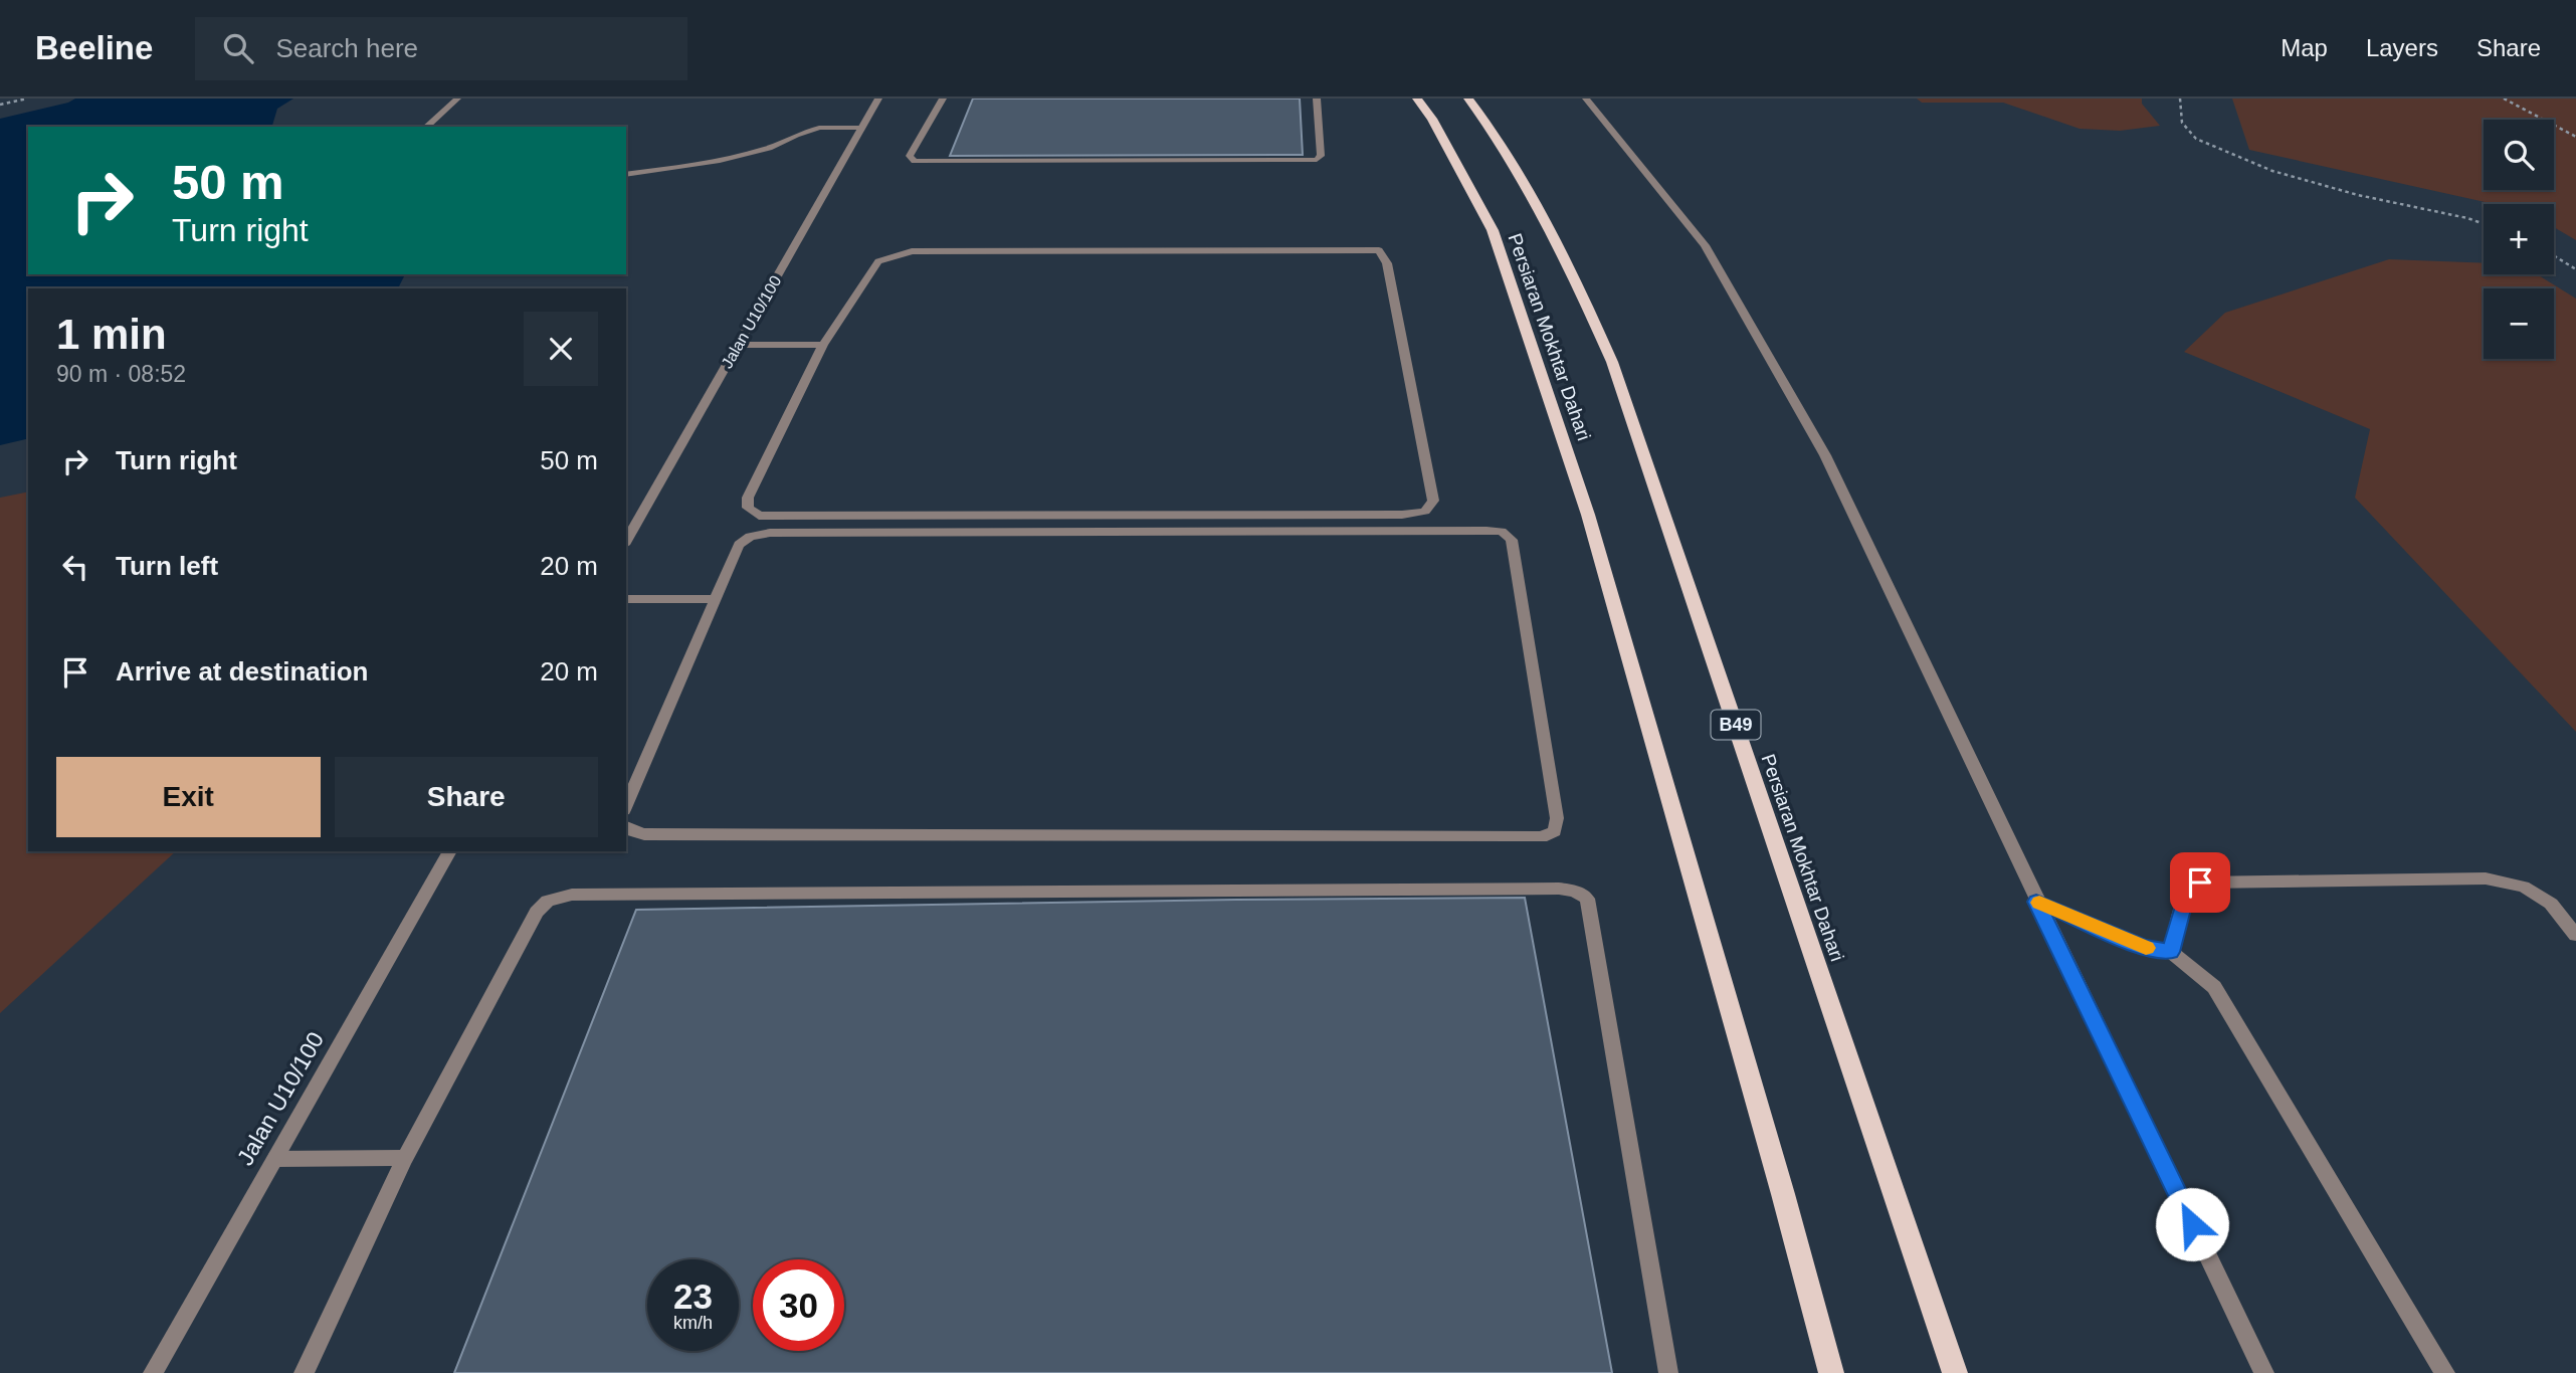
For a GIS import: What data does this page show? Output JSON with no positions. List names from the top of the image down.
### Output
{
  "streets": {
    "main road": ["Persiaran Mokhtar Dahari", "B49"],
    "street": ["Jalan U10/100"]
  },
  "page": {
    "header": "Beeline",
    "search": "Search here",
    "nav": ["Map", "Layers", "Share"],
    "map_buttons": ["+", "−"],
    "turn": ["50 m", "Turn right"],
    "heading": ["1 min", "90 m · 08:52"],
    "list": [
      {
        "name": "Turn right",
        "value": "50 m"
      },
      {
        "name": "Turn left",
        "value": "20 m"
      },
      {
        "name": "Arrive at destination",
        "value": "20 m"
      }
    ],
    "buttons": ["Exit", "Share"],
    "speed": "23 km/h",
    "limit": "30"
  }
}
